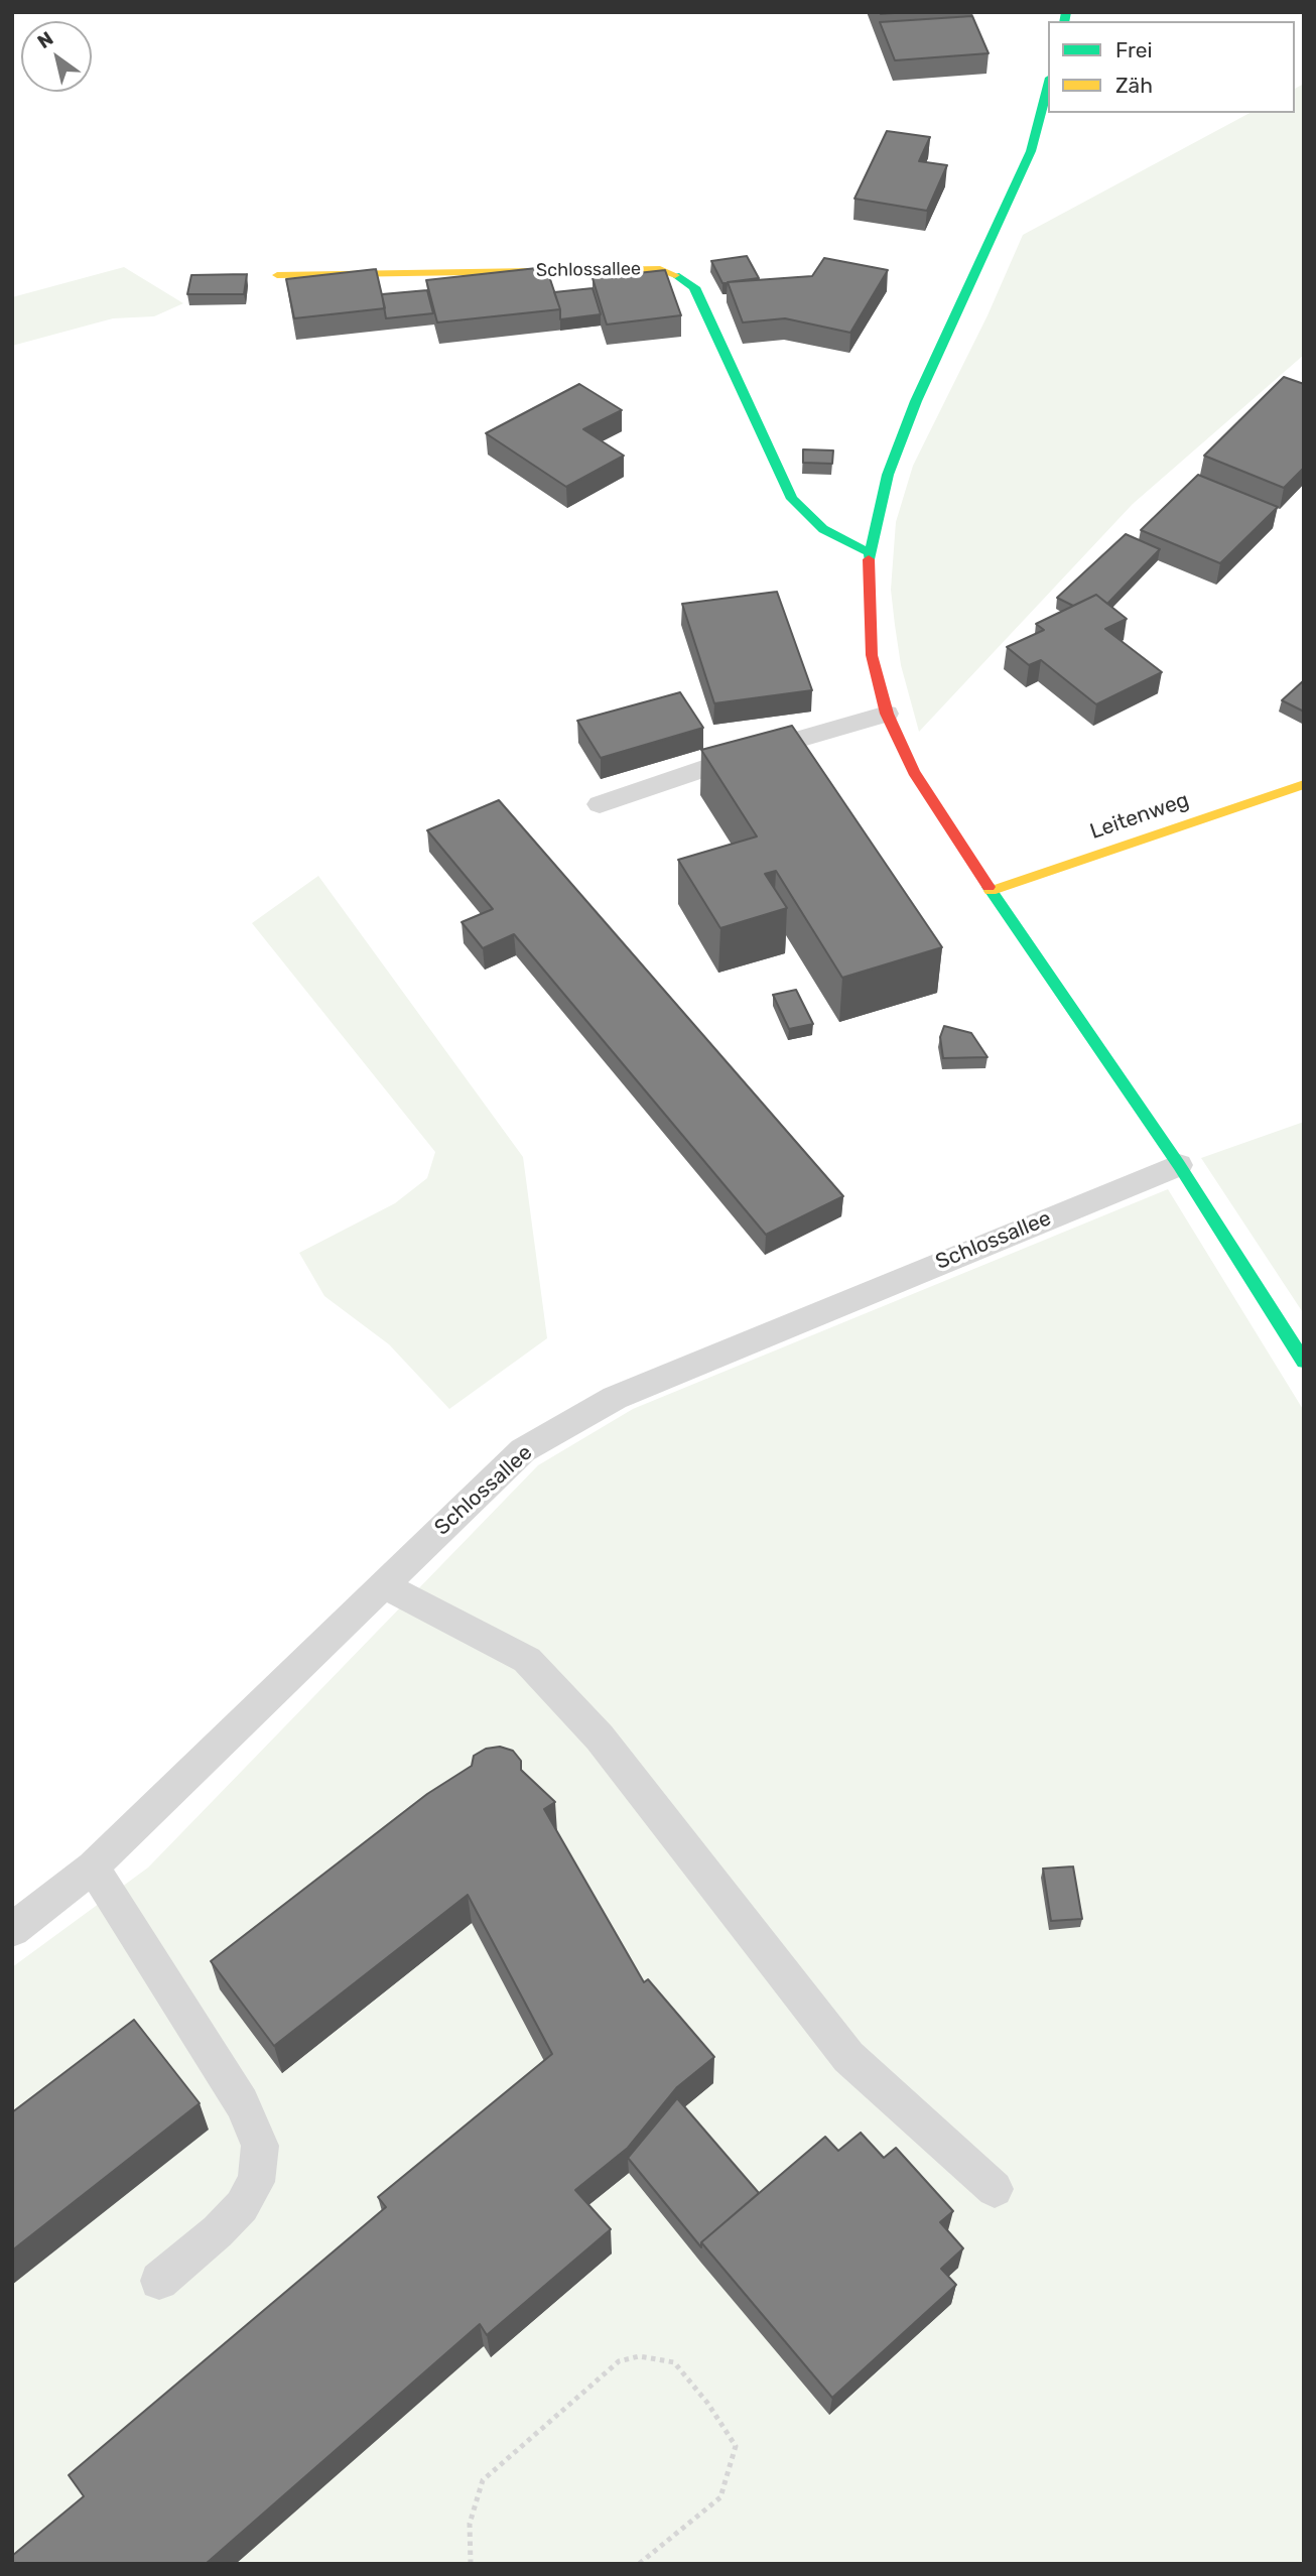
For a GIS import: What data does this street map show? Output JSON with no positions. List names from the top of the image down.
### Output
{
  "streets": {
    "main road": ["Schlossallee", "Leitenweg"]
  },
  "legend": ["Frei", "Zäh"],
  "north": "top left"
}
